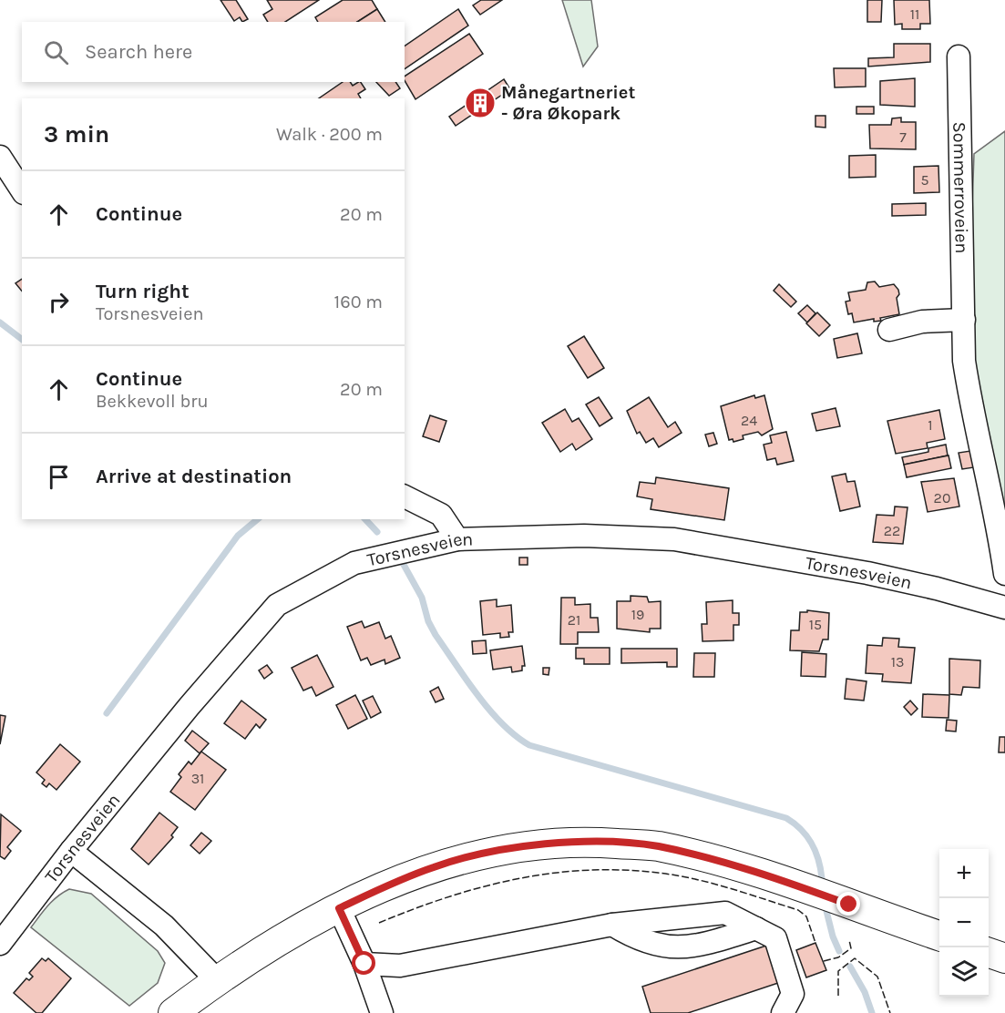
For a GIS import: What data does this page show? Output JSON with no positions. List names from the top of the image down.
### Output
{
  "streets": {
    "street": ["Sommerroveien", "Torsnesveien"]
  },
  "places": {
    "building": ["Månegartneriet - Øra Økopark"]
  },
  "house_numbers": [
    "11",
    "7",
    "5",
    "24",
    "1",
    "20",
    "22",
    "19",
    "21",
    "15",
    "13",
    "31"
  ],
  "page": {
    "search": "Search here",
    "heading": ["3 min", "Walk · 200 m"],
    "list": [
      ["Continue", "20 m"],
      ["Turn right", "Torsnesveien", "160 m"],
      ["Continue", "Bekkevoll bru", "20 m"],
      "Arrive at destination"
    ],
    "map_buttons": ["+", "−"]
  }
}
